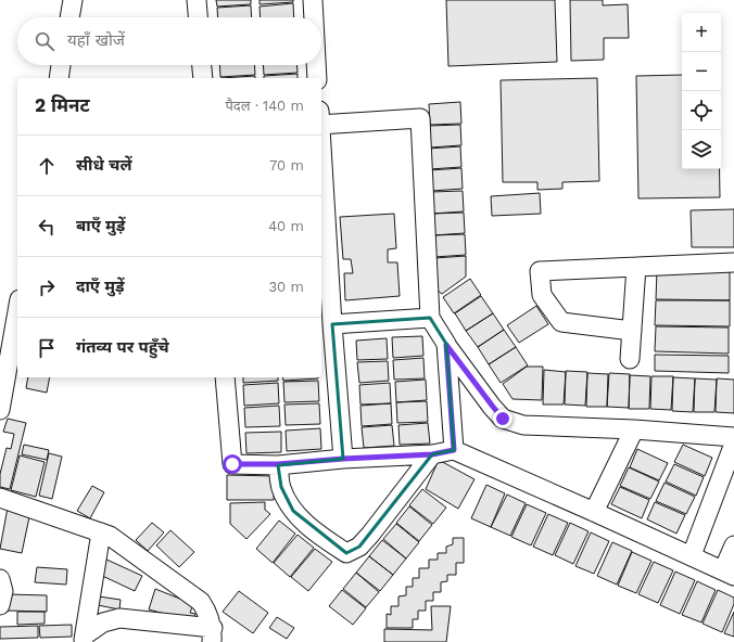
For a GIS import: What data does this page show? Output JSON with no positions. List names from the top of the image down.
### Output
{
  "page": {
    "map_buttons": ["+", "−"],
    "search": "यहाँ खोजें",
    "heading": ["2 मिनट", "पैदल · 140 m"],
    "list": [
      ["सीधे चलें", "70 m"],
      ["बाएँ मुड़ें", "40 m"],
      ["दाएँ मुड़ें", "30 m"],
      "गंतव्य पर पहुँचे"
    ]
  }
}
